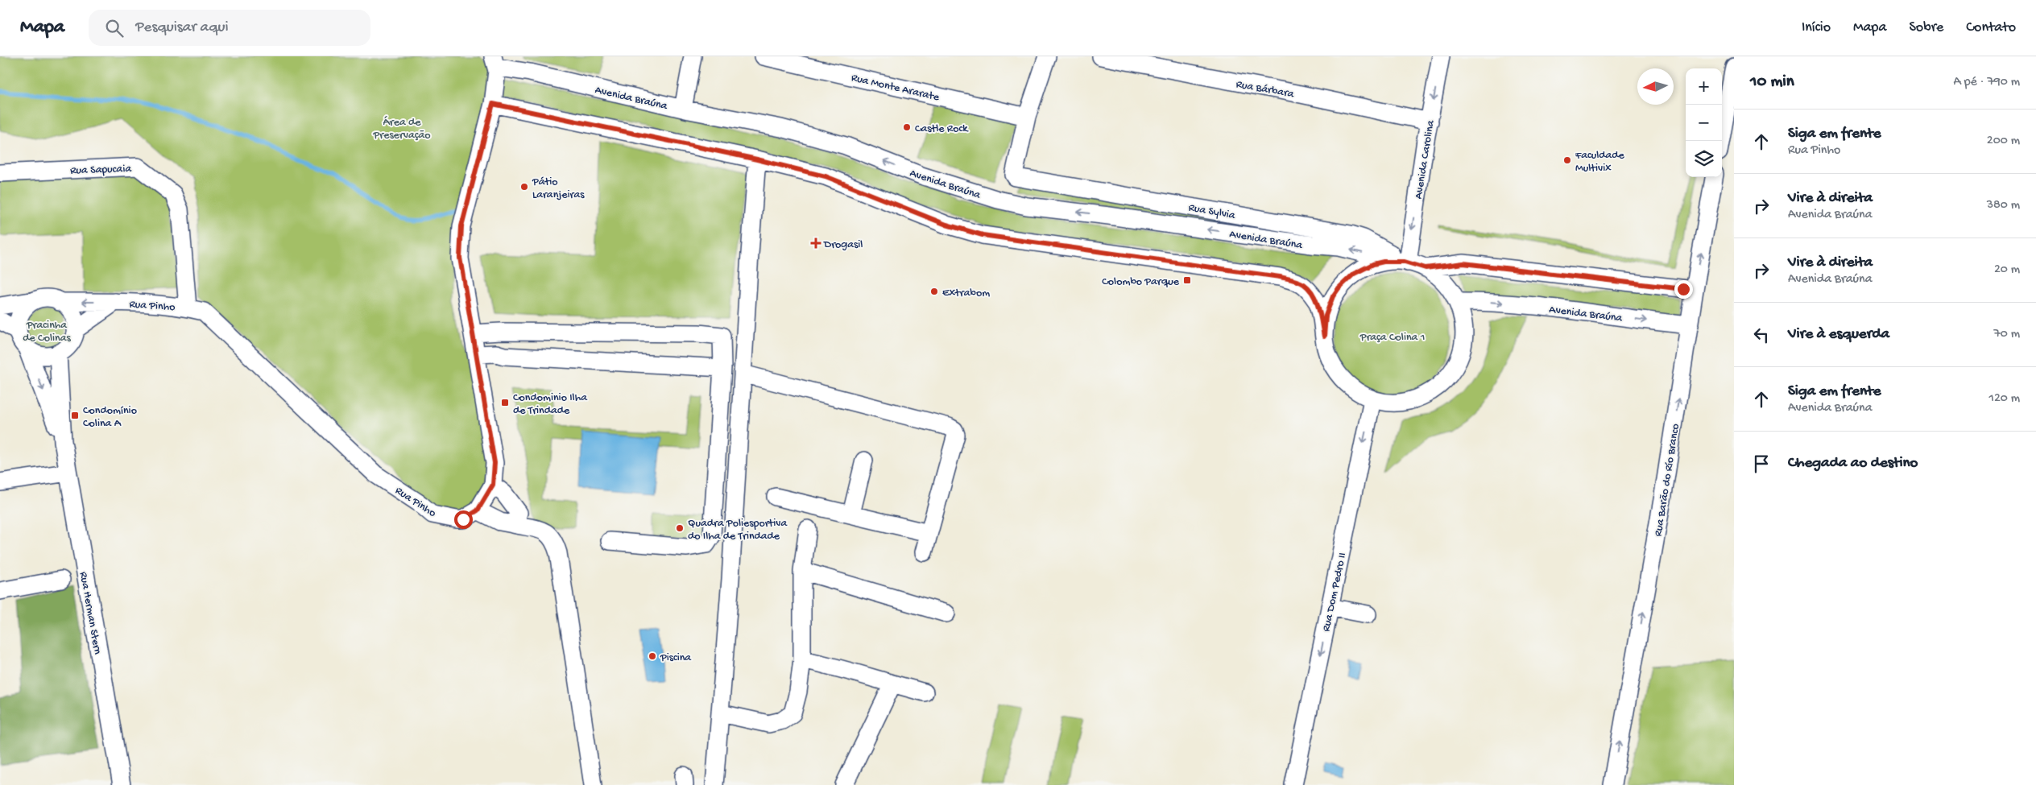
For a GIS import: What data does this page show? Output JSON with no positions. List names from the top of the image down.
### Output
{
  "streets": {
    "street": [
      "Rua Monte Ararate",
      "Rua Bárbara",
      "Avenida Braúna",
      "Avenida Carolina",
      "Rua Sapucaia",
      "Rua Sylvia",
      "Rua Pinho",
      "Rua Barão do Río Branco",
      "Rua Dom Pedro II",
      "Rua Herman Stern"
    ]
  },
  "crossings": [
    ["Rua Monte Ararate", "Rua Sylvia"],
    ["Rua Bárbara", "Avenida Carolina"],
    ["Avenida Braúna", "Avenida Carolina"],
    ["Avenida Braúna", "Rua Sylvia"],
    ["Avenida Braúna", "Rua Barão do Río Branco"],
    ["Avenida Braúna", "Rua Dom Pedro II"],
    ["Avenida Carolina", "Rua Sylvia"],
    ["Avenida Carolina", "Rua Dom Pedro II"],
    ["Rua Sapucaia", "Rua Pinho"],
    ["Rua Sylvia", "Rua Dom Pedro II"],
    ["Rua Pinho", "Rua Herman Stern"]
  ],
  "one_way": ["Avenida Carolina", "Rua Barão do Río Branco", "Rua Dom Pedro II"],
  "parks": ["Área de Preservação", "Pracinha de Colinas", "Praça Colina 1"],
  "places": {
    "other": [
      "Castle Rock",
      "Faculdade Multivix",
      "Pátio Laranjeiras",
      "Extrabom",
      "Quadra Poliesportiva do Ilha de Trindade",
      "Piscina"
    ],
    "health": ["Drogasil"],
    "transit": ["Colombo Parque", "Condominio Ilha de Trindade", "Condomínio Colina A"]
  },
  "north": "left",
  "page": {
    "header": "Mapa",
    "search": "Pesquisar aqui",
    "nav": [
      "Início",
      "Mapa",
      "Sobre",
      "Contato"
    ],
    "heading": ["10 min", "A pé · 790 m"],
    "map_buttons": ["+", "−"],
    "list": [
      ["Siga em frente", "Rua Pinho", "200 m"],
      ["Vire à direita", "Avenida Braúna", "380 m"],
      ["Vire à direita", "Avenida Braúna", "20 m"],
      ["Vire à esquerda", "70 m"],
      ["Siga em frente", "Avenida Braúna", "120 m"],
      "Chegada ao destino"
    ]
  }
}
